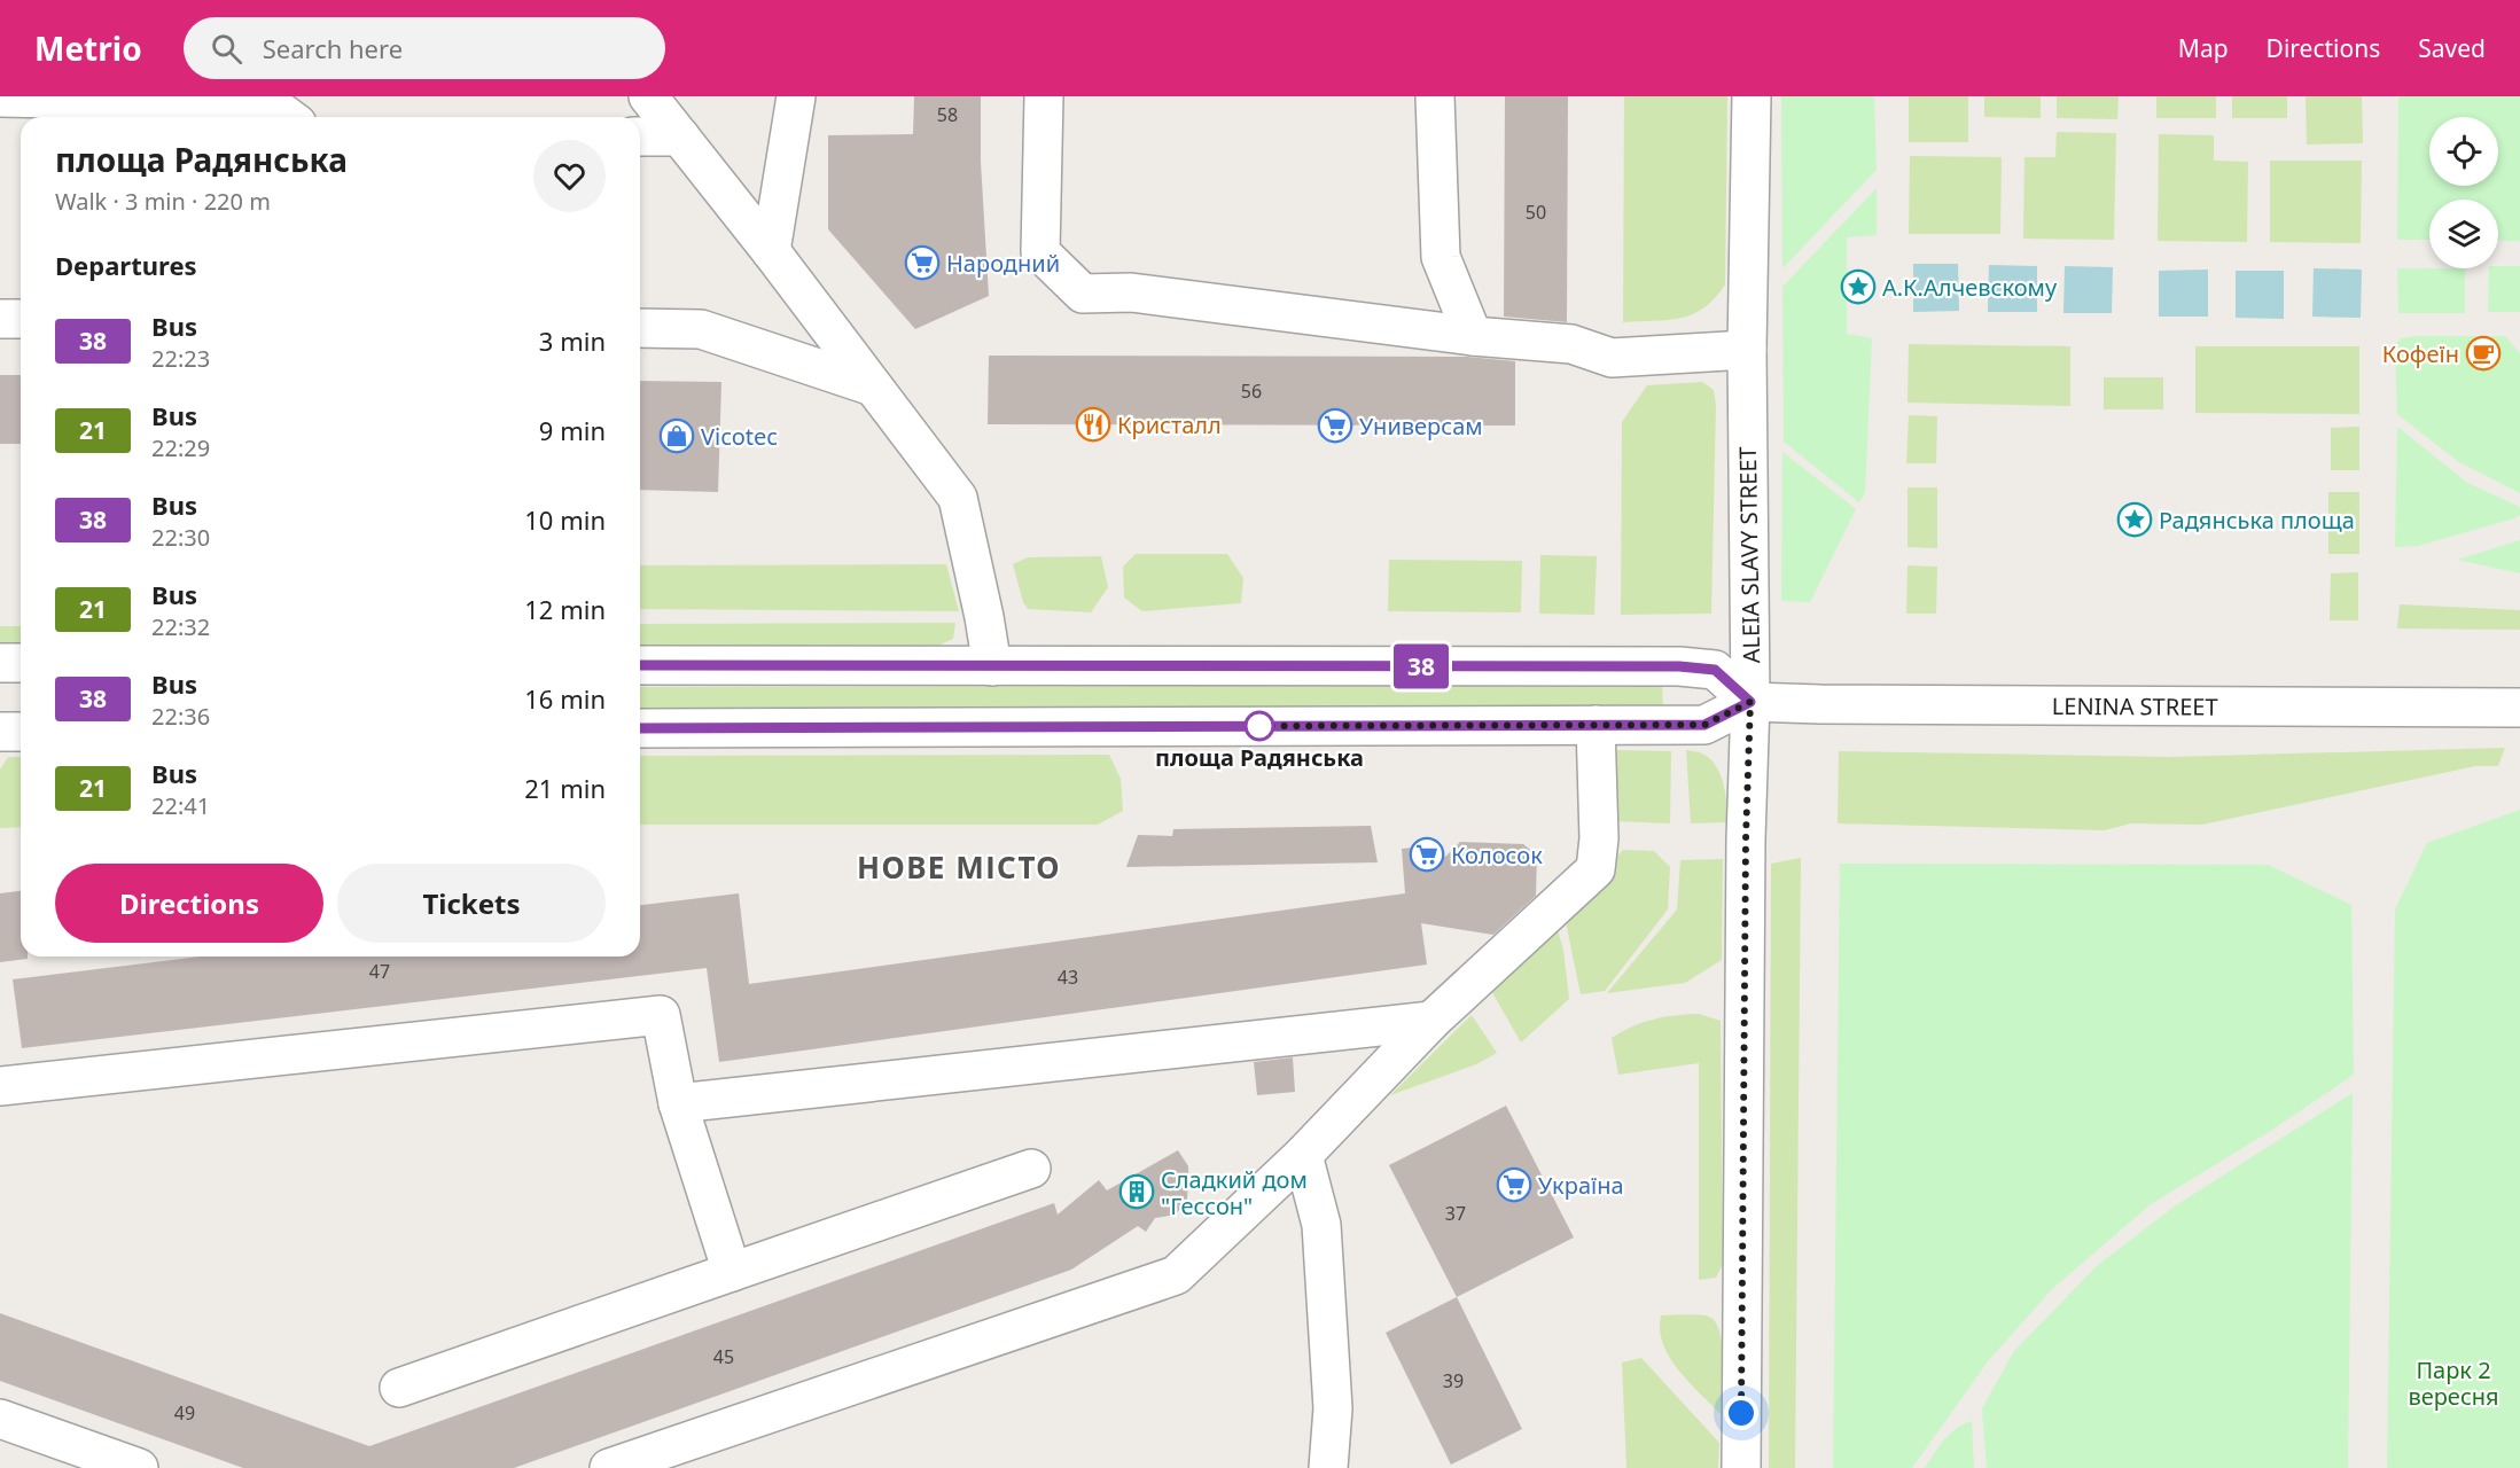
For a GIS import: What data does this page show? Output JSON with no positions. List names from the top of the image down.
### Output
{
  "streets": {
    "street": ["ALEIA SLAVY STREET", "LENINA STREET"]
  },
  "crossings": [
    ["ALEIA SLAVY STREET", "LENINA STREET"]
  ],
  "districts": ["НОВЕ МІСТО"],
  "parks": ["Парк 2 вересня"],
  "places": {
    "supermarket": [
      "Народний",
      "Универсам",
      "Колосок",
      "Україна"
    ],
    "place": ["А.К.Алчевскому", "Радянська площа"],
    "cafe": ["Кофеїн"],
    "restaurant": ["Кристалл"],
    "shop": ["Vicotec"],
    "other": ["площа Радянська"],
    "building": ["Сладкий дом \"Гессон\""]
  },
  "lines": ["bus line 38"],
  "house_numbers": [
    "58",
    "50",
    "56",
    "47",
    "43",
    "37",
    "45",
    "39",
    "49"
  ],
  "page": {
    "header": "Metrio",
    "search": "Search here",
    "nav": ["Map", "Directions", "Saved"],
    "on_map": "38",
    "heading": [
      ["площа Радянська", "Walk · 3 min · 220 m"],
      "Departures"
    ],
    "list": [
      {
        "mark": "38",
        "name": "Bus",
        "note": "22:23",
        "value": "3 min"
      },
      {
        "mark": "21",
        "name": "Bus",
        "note": "22:29",
        "value": "9 min"
      },
      {
        "mark": "38",
        "name": "Bus",
        "note": "22:30",
        "value": "10 min"
      },
      {
        "mark": "21",
        "name": "Bus",
        "note": "22:32",
        "value": "12 min"
      },
      {
        "mark": "38",
        "name": "Bus",
        "note": "22:36",
        "value": "16 min"
      },
      {
        "mark": "21",
        "name": "Bus",
        "note": "22:41",
        "value": "21 min"
      }
    ],
    "buttons": ["Directions", "Tickets"]
  }
}
